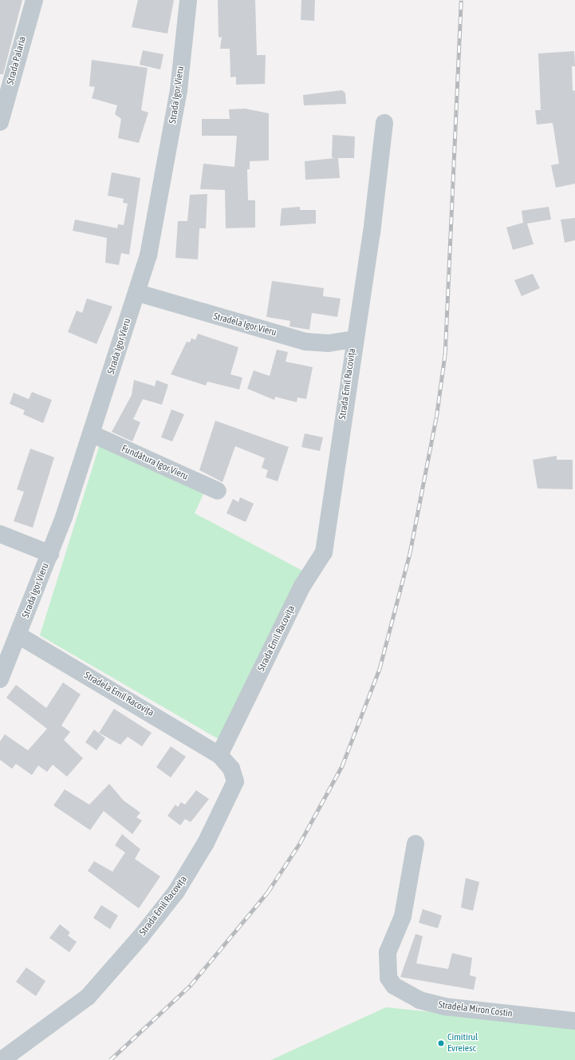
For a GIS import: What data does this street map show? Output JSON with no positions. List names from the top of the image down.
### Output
{
  "streets": {
    "street": [
      "Strada Palaria",
      "Strada Igor Vieru",
      "Stradela Igor Vieru",
      "Strada Emil Racovița",
      "Fundătura Igor Vieru",
      "Stradela Emil Racovița",
      "Stradela Miron Costin"
    ]
  },
  "crossings": [
    ["Strada Igor Vieru", "Stradela Igor Vieru"],
    ["Strada Igor Vieru", "Fundătura Igor Vieru"],
    ["Strada Igor Vieru", "Stradela Emil Racovița"],
    ["Stradela Igor Vieru", "Strada Emil Racovița"],
    ["Strada Emil Racovița", "Stradela Emil Racovița"]
  ],
  "places": ["Cimitirul Evreiesc"]
}
